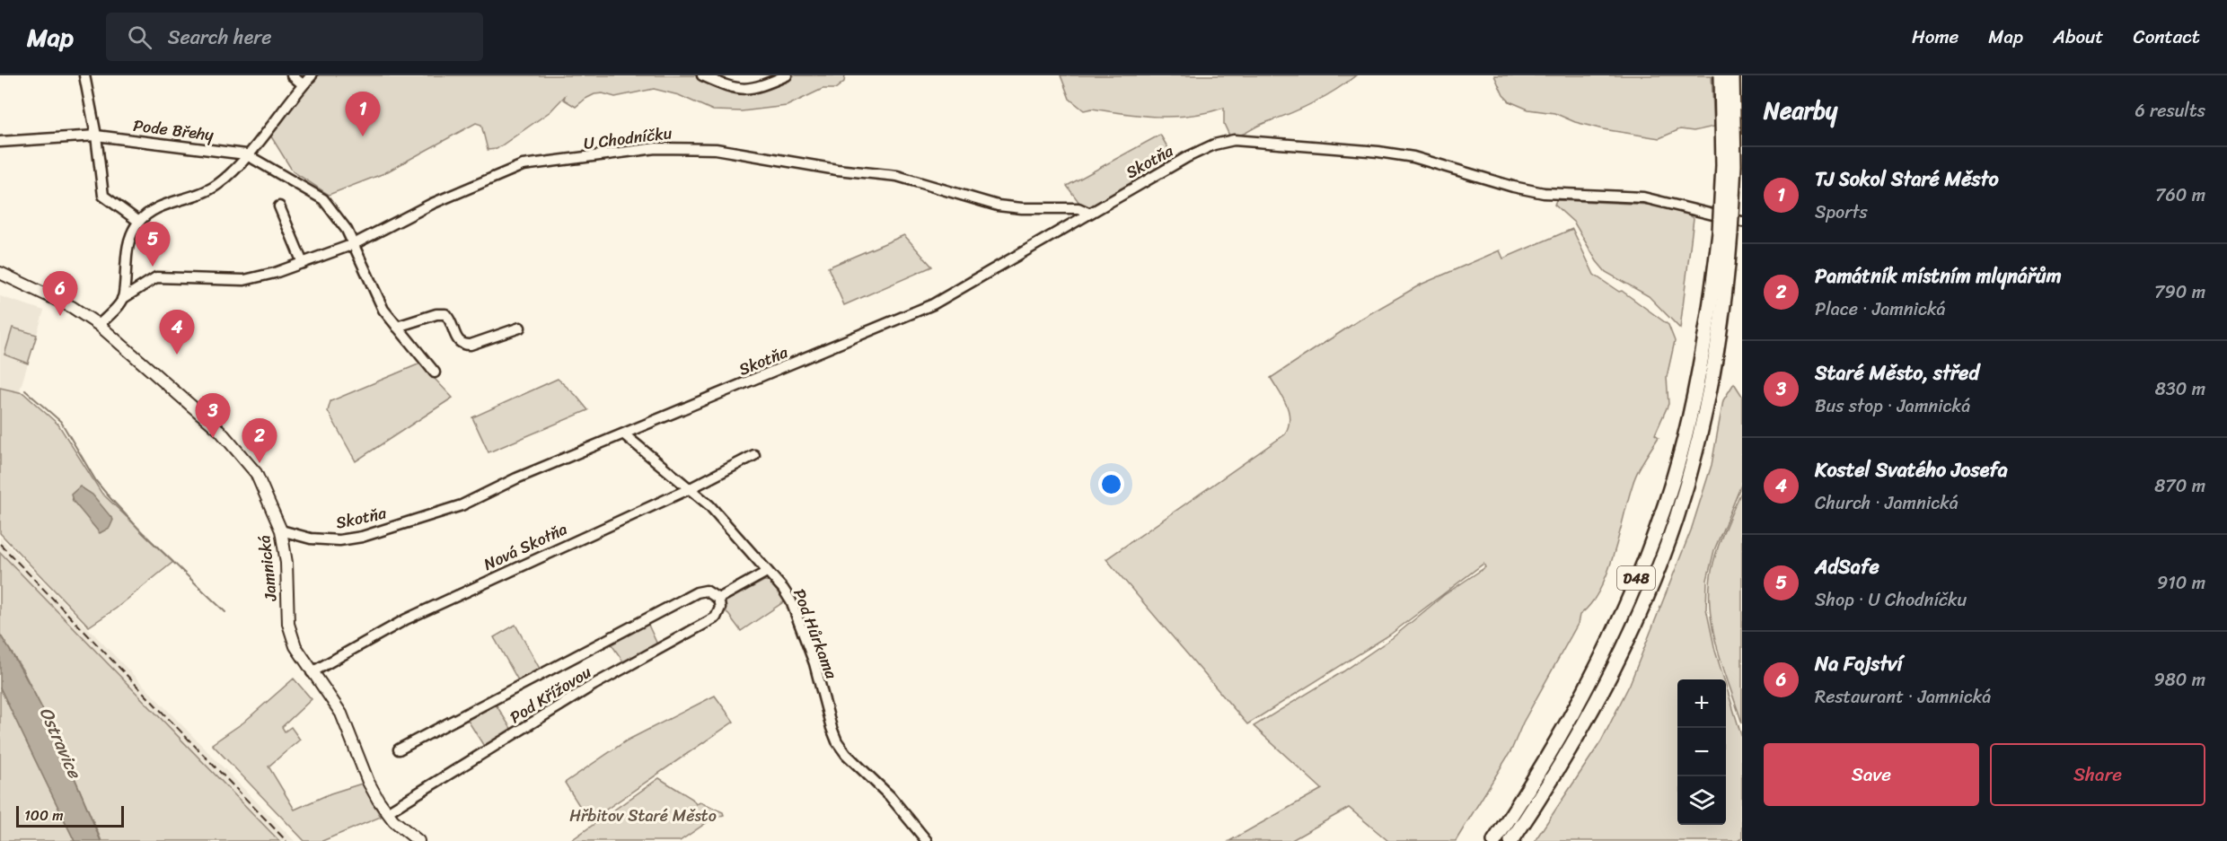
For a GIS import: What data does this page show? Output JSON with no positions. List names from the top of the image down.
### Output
{
  "streets": {
    "highway": ["D48"],
    "main road": ["Jamnická"],
    "street": [
      "Pode Břehy",
      "U Chodníčku",
      "Skotňa",
      "Nová Skotňa",
      "Pod Hůrkama",
      "Pod Křížovou"
    ]
  },
  "crossings": [
    ["U Chodníčku", "Skotňa"],
    ["Skotňa", "Jamnická"],
    ["Skotňa", "Pod Hůrkama"],
    ["Nová Skotňa", "Jamnická"],
    ["Nová Skotňa", "Pod Hůrkama"],
    ["Jamnická", "Pod Křížovou"]
  ],
  "water": ["Ostravice"],
  "parks": ["Hřbitov Staré Město"],
  "scale_bar": "100 m",
  "page": {
    "header": "Map",
    "search": "Search here",
    "nav": [
      "Home",
      "Map",
      "About",
      "Contact"
    ],
    "heading": ["Nearby", "6 results"],
    "pins": [
      "1",
      "5",
      "6",
      "4",
      "3",
      "2"
    ],
    "list": [
      {
        "mark": "1",
        "name": "TJ Sokol Staré Město",
        "note": "Sports",
        "value": "760 m"
      },
      {
        "mark": "2",
        "name": "Památník místním mlynářům",
        "note": "Place · Jamnická",
        "value": "790 m"
      },
      {
        "mark": "3",
        "name": "Staré Město, střed",
        "note": "Bus stop · Jamnická",
        "value": "830 m"
      },
      {
        "mark": "4",
        "name": "Kostel Svatého Josefa",
        "note": "Church · Jamnická",
        "value": "870 m"
      },
      {
        "mark": "5",
        "name": "AdSafe",
        "note": "Shop · U Chodníčku",
        "value": "910 m"
      },
      {
        "mark": "6",
        "name": "Na Fojství",
        "note": "Restaurant · Jamnická",
        "value": "980 m"
      }
    ],
    "map_buttons": ["+", "−"],
    "buttons": ["Save", "Share"],
    "scale": "100 m"
  }
}
